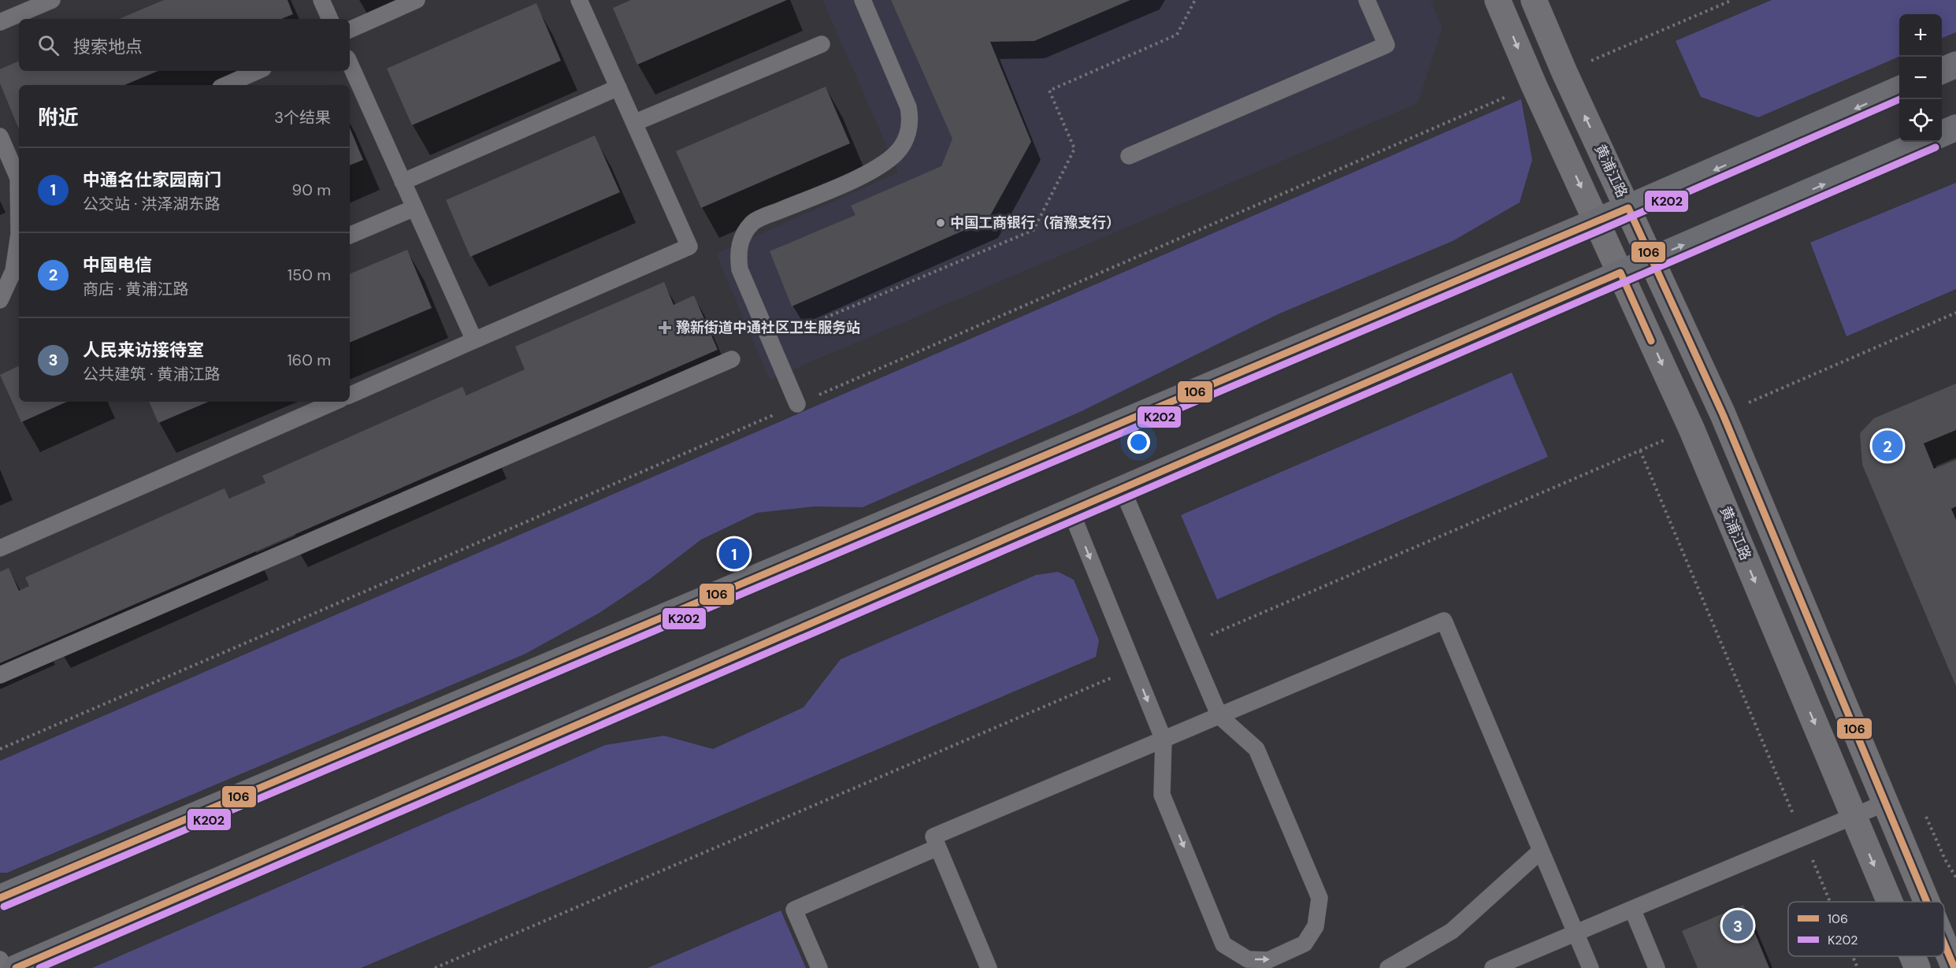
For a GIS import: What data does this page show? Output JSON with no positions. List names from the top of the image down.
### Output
{
  "streets": {
    "street": ["黄浦江路"]
  },
  "places": {
    "other": ["中国工商银行（宿豫支行）"],
    "health": ["豫新街道中通社区卫生服务站"]
  },
  "lines": ["transit line K202", "transit line 106"],
  "legend": ["106", "K202"],
  "page": {
    "map_buttons": ["+", "−"],
    "search": "搜索地点",
    "heading": ["附近", "3个结果"],
    "list": [
      {
        "mark": "1",
        "name": "中通名仕家园南门",
        "note": "公交站 · 洪泽湖东路",
        "value": "90 m"
      },
      {
        "mark": "2",
        "name": "中国电信",
        "note": "商店 · 黄浦江路",
        "value": "150 m"
      },
      {
        "mark": "3",
        "name": "人民来访接待室",
        "note": "公共建筑 · 黄浦江路",
        "value": "160 m"
      }
    ],
    "pins": ["2", "1", "3"]
  }
}
